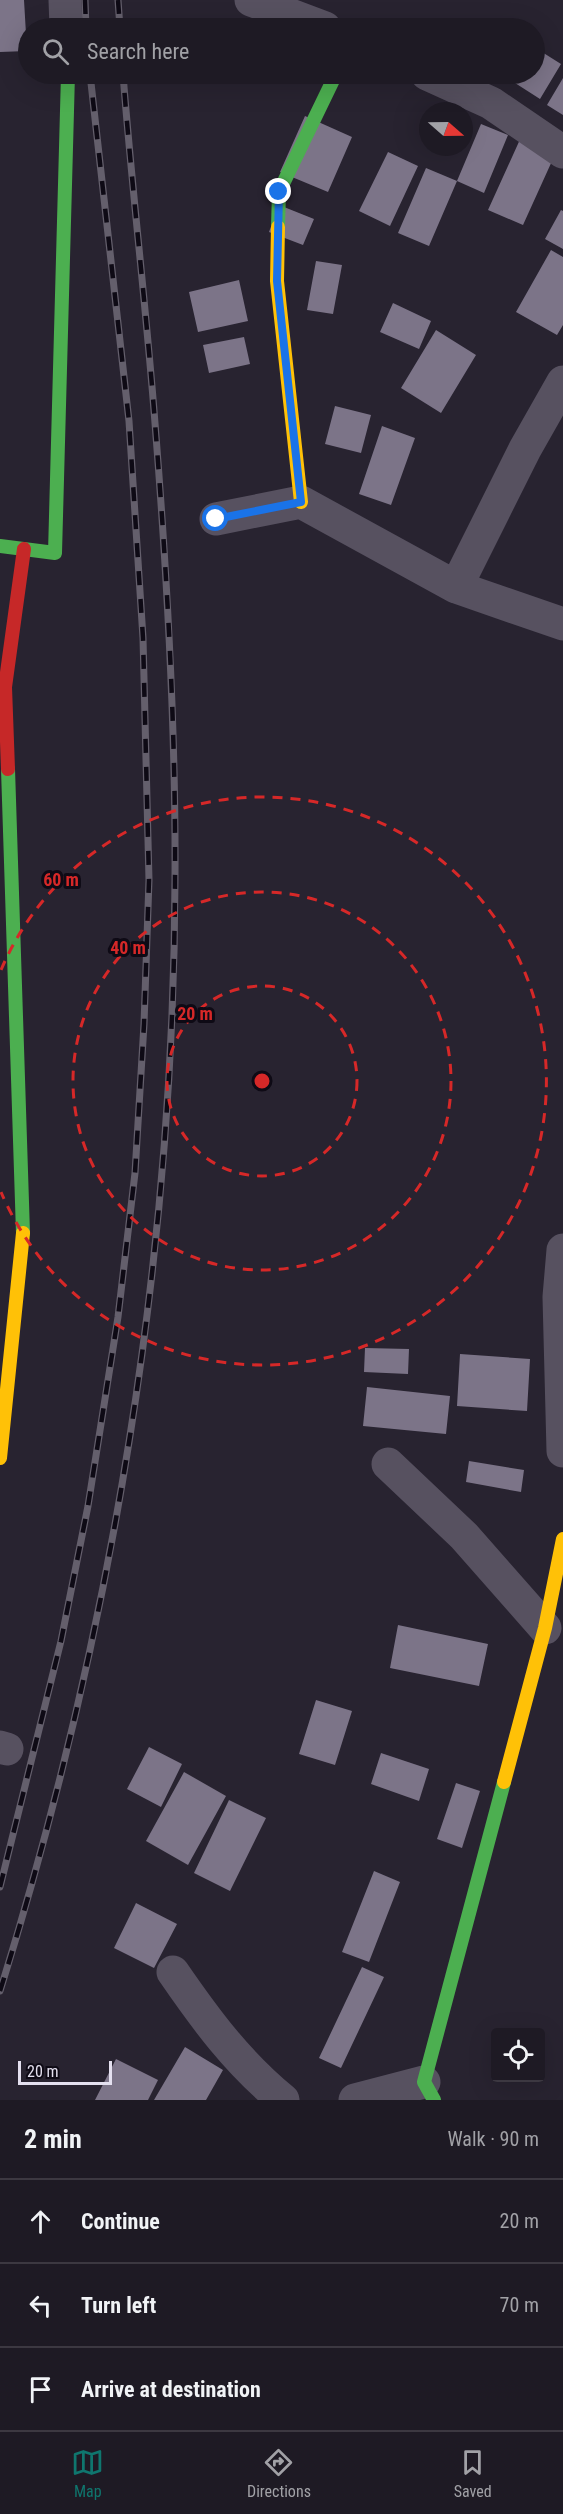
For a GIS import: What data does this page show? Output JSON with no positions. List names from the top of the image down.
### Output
{
  "scale_bar": "20 m",
  "north": "right",
  "page": {
    "search": "Search here",
    "scale": "20 m",
    "heading": ["2 min", "Walk · 90 m"],
    "list": [
      ["Continue", "20 m"],
      ["Turn left", "70 m"],
      "Arrive at destination"
    ],
    "nav": ["Map", "Directions", "Saved"]
  },
  "rings": ["60 m", "40 m", "20 m"]
}
